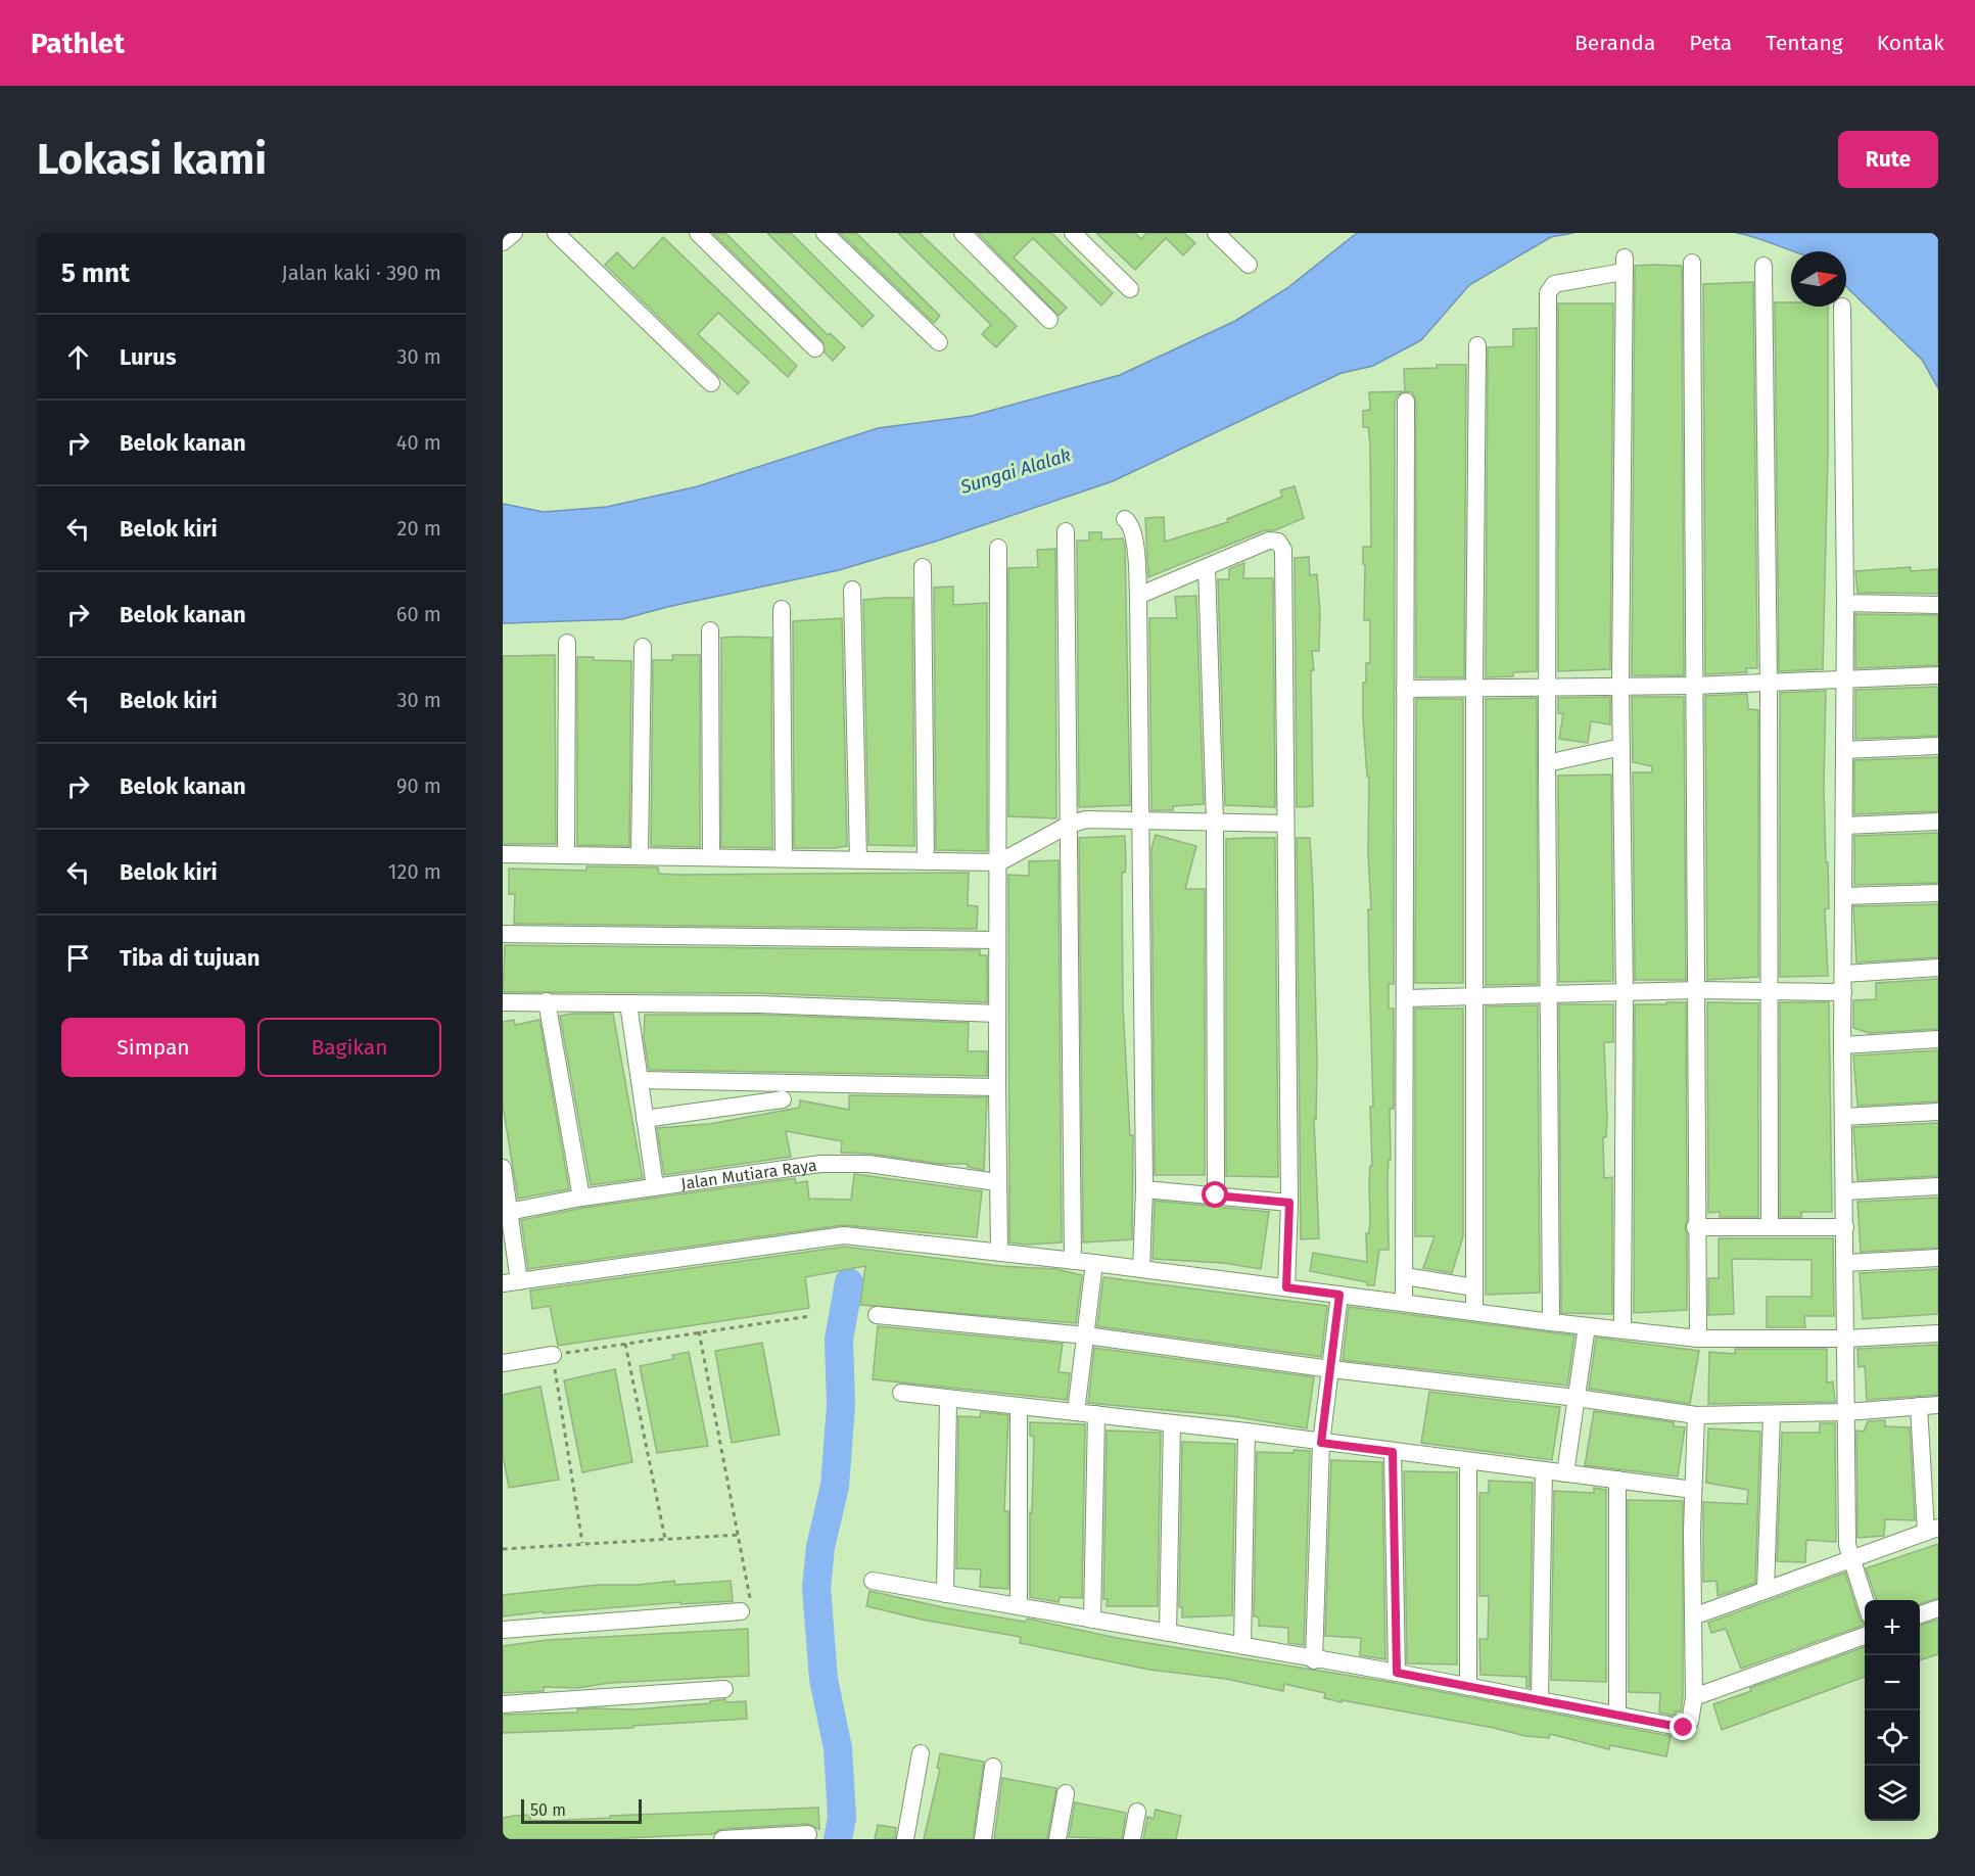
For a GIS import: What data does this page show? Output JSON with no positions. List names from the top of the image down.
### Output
{
  "streets": {
    "street": ["Jalan Mutiara Raya"]
  },
  "water": ["Sungai Alalak"],
  "scale_bar": "50 m",
  "north": "right",
  "page": {
    "header": "Pathlet",
    "nav": [
      "Beranda",
      "Peta",
      "Tentang",
      "Kontak"
    ],
    "buttons": [
      "Rute",
      ["Simpan", "Bagikan"]
    ],
    "title": "Lokasi kami",
    "heading": ["5 mnt", "Jalan kaki · 390 m"],
    "list": [
      ["Lurus", "30 m"],
      ["Belok kanan", "40 m"],
      ["Belok kiri", "20 m"],
      ["Belok kanan", "60 m"],
      ["Belok kiri", "30 m"],
      ["Belok kanan", "90 m"],
      ["Belok kiri", "120 m"],
      "Tiba di tujuan"
    ],
    "map_buttons": ["+", "−"],
    "scale": "50 m"
  }
}
